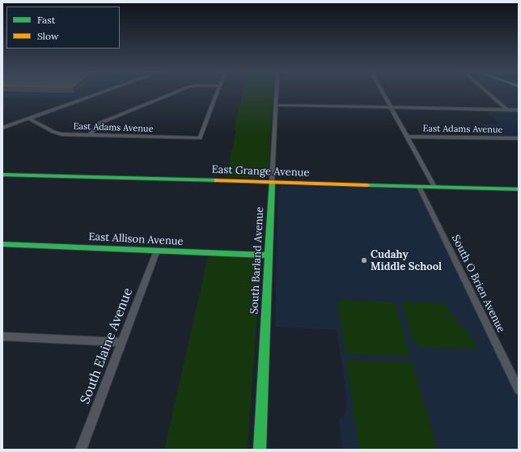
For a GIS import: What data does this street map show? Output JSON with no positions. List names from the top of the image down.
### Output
{
  "streets": {
    "street": [
      "East Adams Avenue",
      "East Grange Avenue",
      "East Allison Avenue",
      "South Barland Avenue",
      "South O Brien Avenue",
      "South Elaine Avenue"
    ]
  },
  "crossings": [
    ["East Grange Avenue", "South Barland Avenue"],
    ["East Grange Avenue", "South O Brien Avenue"],
    ["East Allison Avenue", "South Barland Avenue"],
    ["East Allison Avenue", "South Elaine Avenue"]
  ],
  "places": ["Cudahy Middle School"],
  "legend": ["Fast", "Slow"]
}
